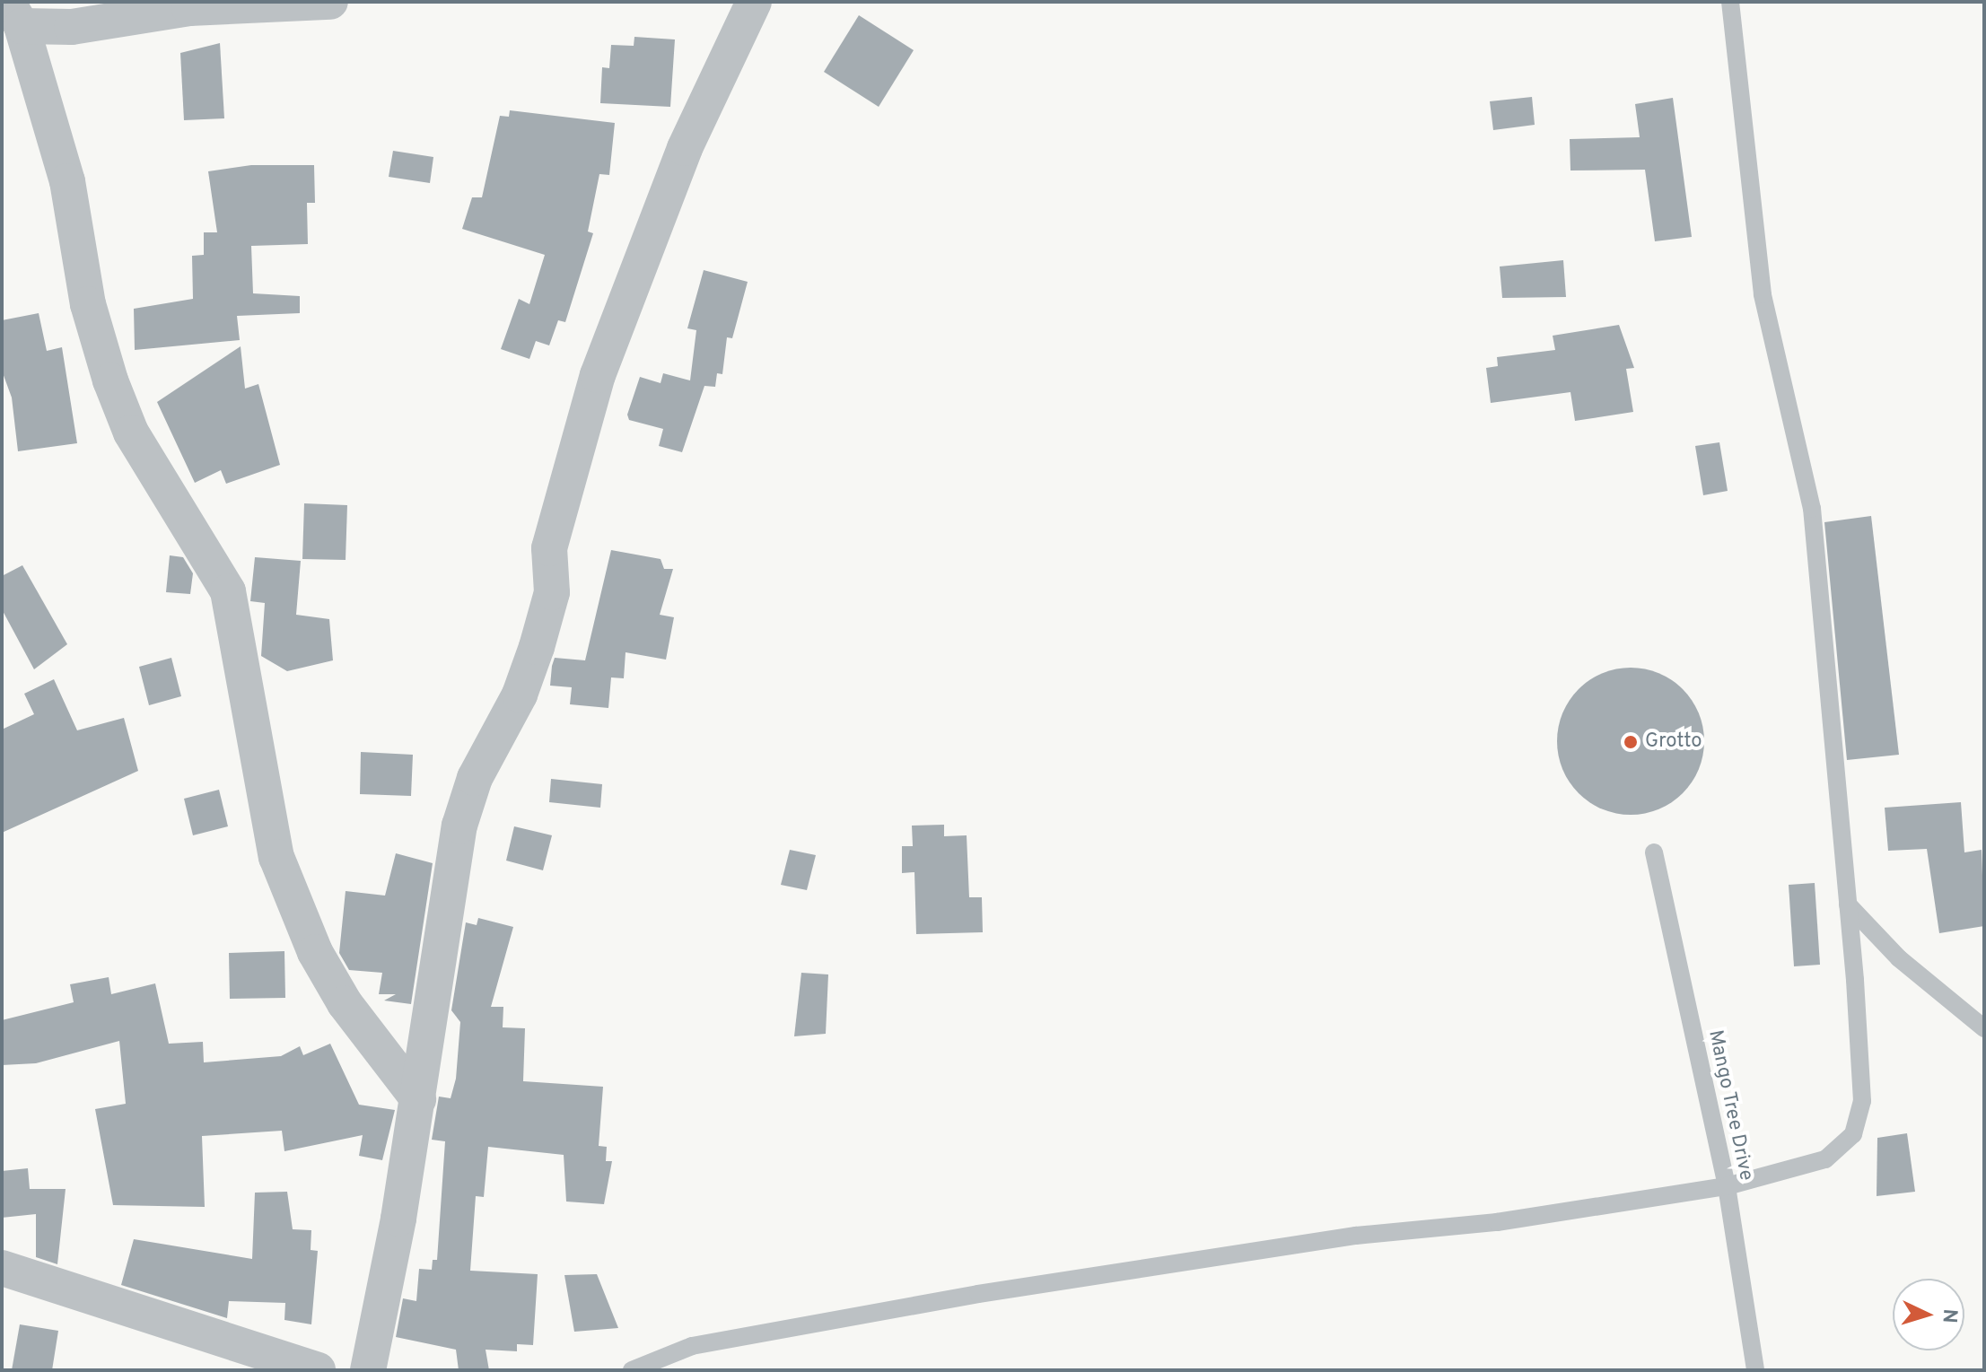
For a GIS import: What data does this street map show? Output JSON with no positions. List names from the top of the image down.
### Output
{
  "streets": {
    "lane": ["Mango Tree Drive"]
  },
  "places": ["Grotto"],
  "north": "right"
}
